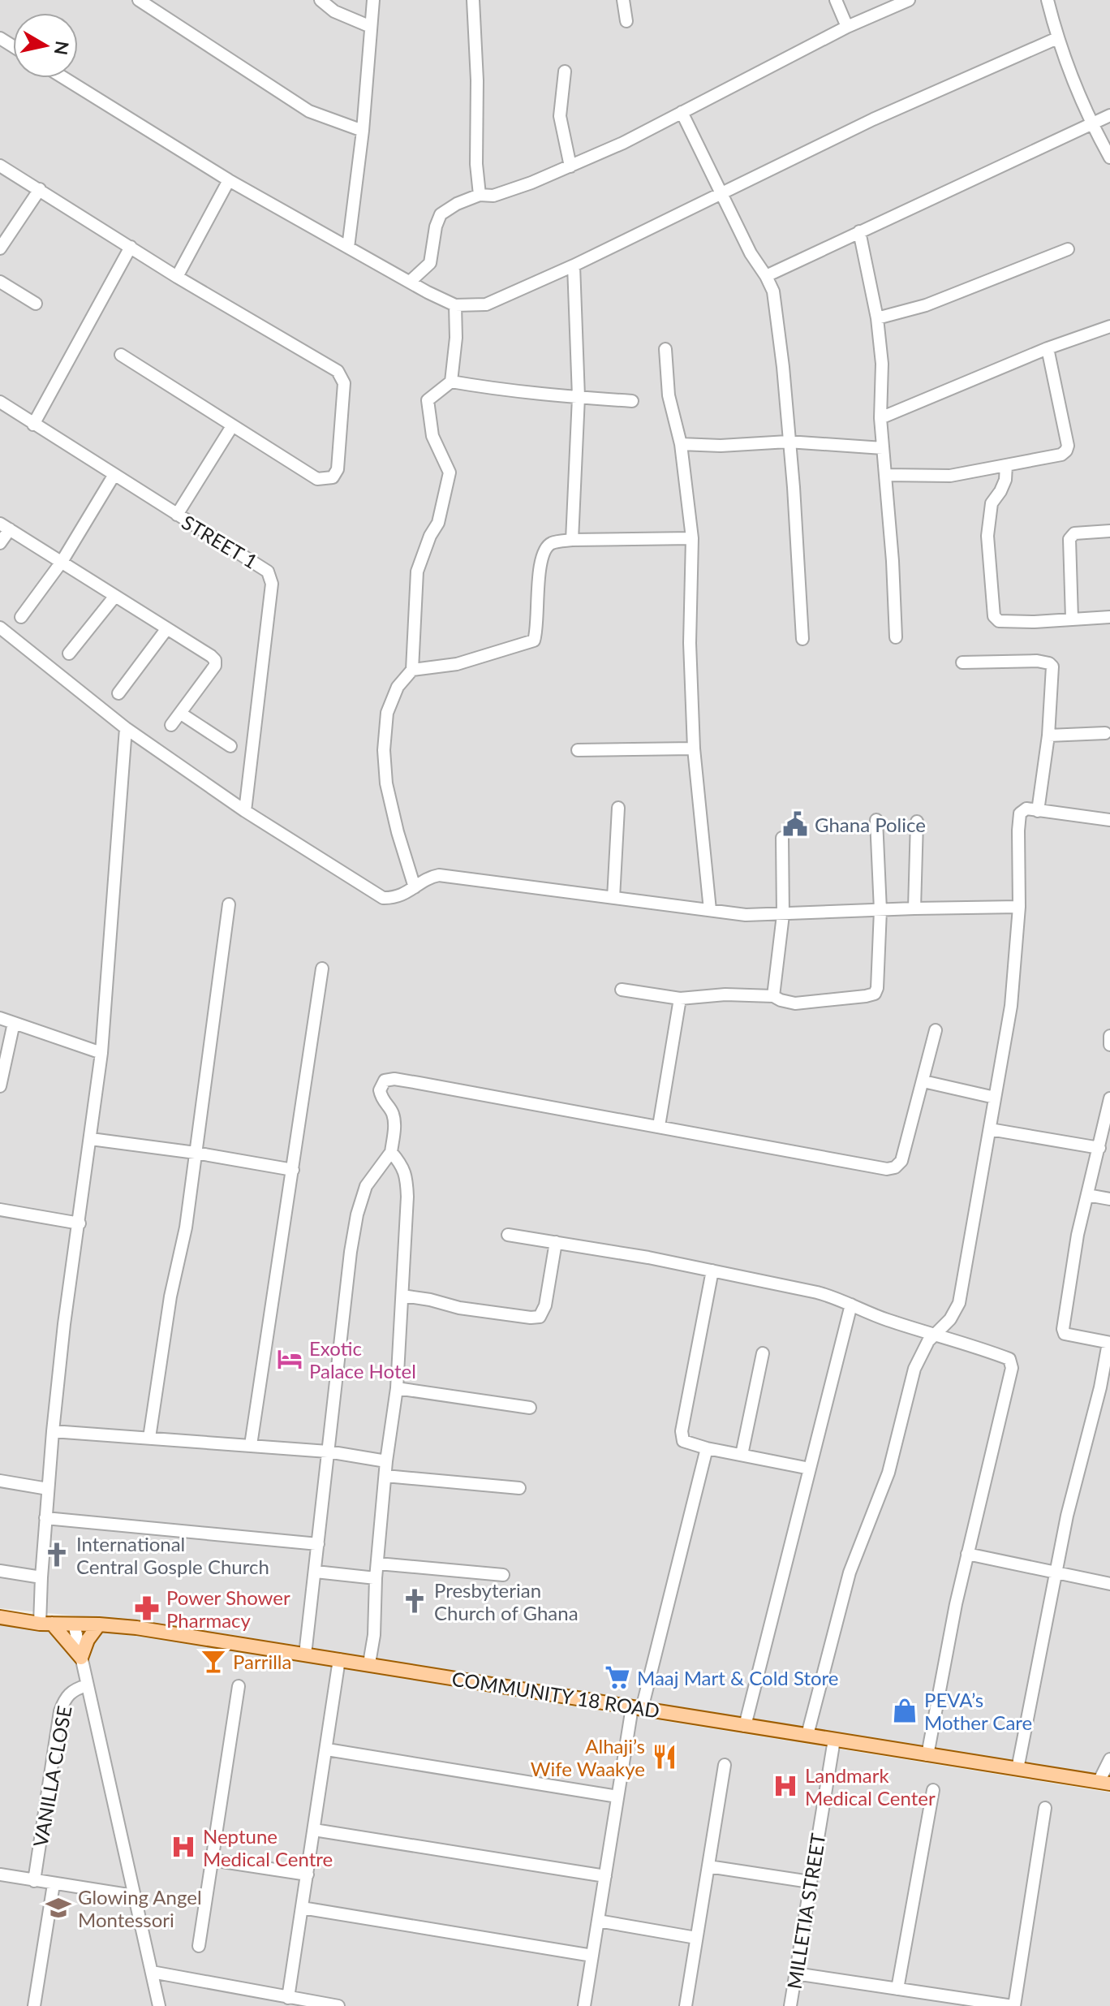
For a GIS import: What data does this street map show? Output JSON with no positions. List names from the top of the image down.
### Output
{
  "streets": {
    "main road": ["COMMUNITY 18 ROAD"],
    "street": ["STREET 1", "VANILLA CLOSE", "MILLETIA STREET"]
  },
  "crossings": [
    ["COMMUNITY 18 ROAD", "MILLETIA STREET"]
  ],
  "places": {
    "public building": ["Ghana Police"],
    "hotel": ["Exotic Palace Hotel"],
    "church": ["International Central Gosple Church", "Presbyterian Church of Ghana"],
    "pharmacy": ["Power Shower Pharmacy"],
    "bar": ["Parrilla"],
    "supermarket": ["Maaj Mart & Cold Store"],
    "shop": ["PEVA’s Mother Care"],
    "restaurant": ["Alhaji’s Wife Waakye"],
    "hospital": ["Landmark Medical Center", "Neptune Medical Centre"],
    "school or university": ["Glowing Angel Montessori"]
  },
  "north": "right"
}
